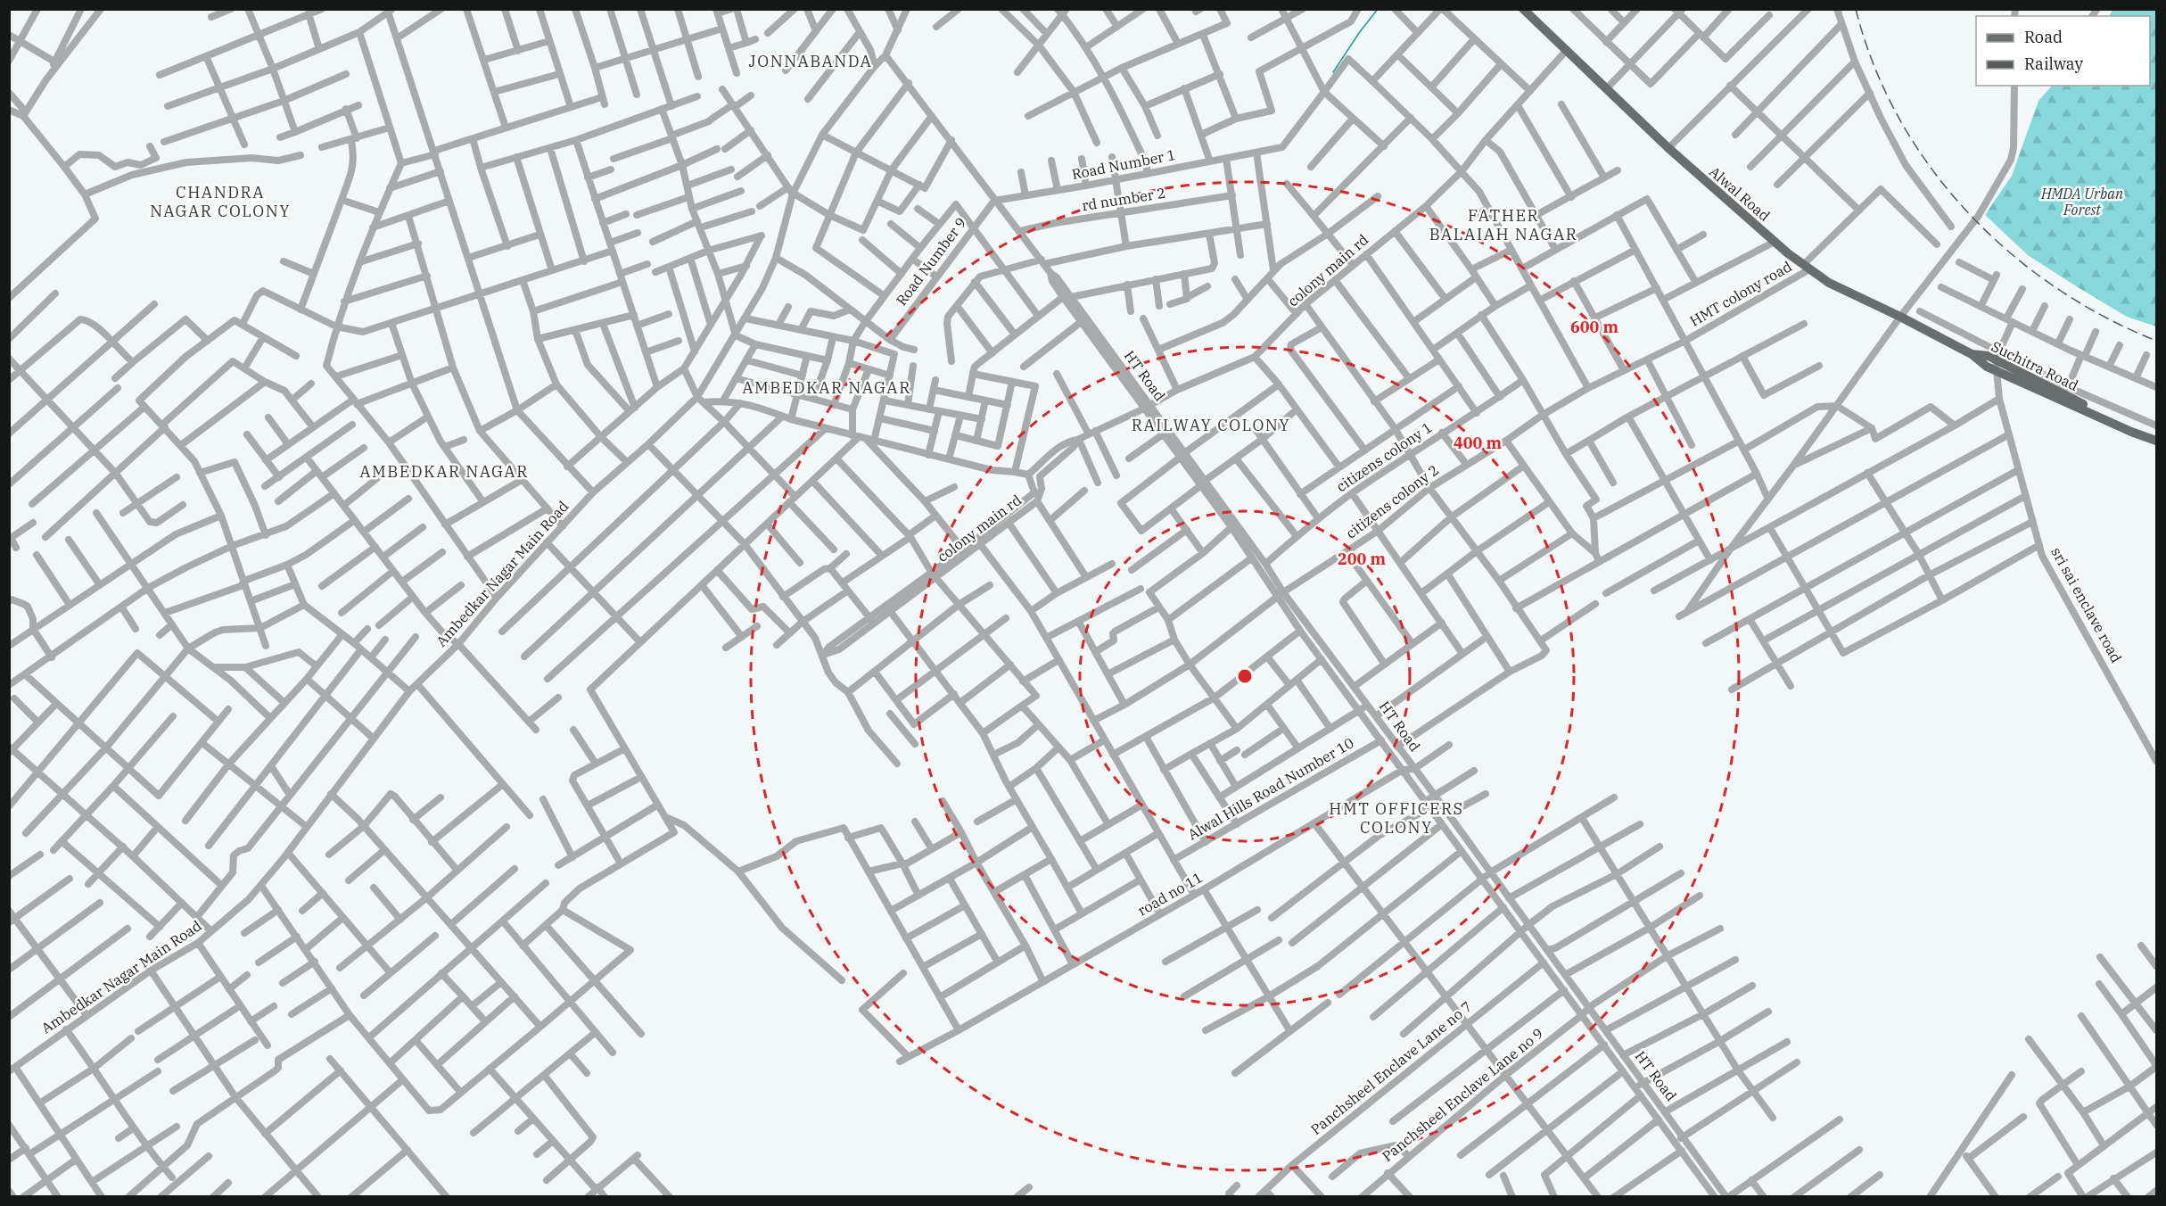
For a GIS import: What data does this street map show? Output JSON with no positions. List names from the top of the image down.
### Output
{
  "streets": {
    "main road": ["Alwal Road", "Suchitra Road"],
    "street": [
      "Road Number 1",
      "rd number 2",
      "Road Number 9",
      "colony main rd",
      "HMT colony road",
      "HT Road",
      "citizens colony 1",
      "citizens colony 2",
      "Ambedkar Nagar Main Road",
      "sri sai enclave road",
      "Alwal Hills Road Number 10",
      "road no 11",
      "Panchsheel Enclave Lane no 7",
      "Panchsheel Enclave Lane no 9"
    ]
  },
  "crossings": [
    ["Road Number 1", "Road Number 9"],
    ["Road Number 1", "HT Road"],
    ["Alwal Road", "colony main rd"],
    ["Alwal Road", "HMT colony road"],
    ["Alwal Road", "Suchitra Road"],
    ["rd number 2", "HT Road"],
    ["Road Number 9", "HT Road"],
    ["colony main rd", "HT Road"],
    ["HMT colony road", "citizens colony 2"],
    ["Suchitra Road", "sri sai enclave road"],
    ["HT Road", "citizens colony 1"],
    ["HT Road", "citizens colony 2"],
    ["HT Road", "Ambedkar Nagar Main Road"],
    ["HT Road", "Alwal Hills Road Number 10"],
    ["HT Road", "road no 11"],
    ["HT Road", "Panchsheel Enclave Lane no 7"],
    ["HT Road", "Panchsheel Enclave Lane no 9"]
  ],
  "districts": [
    "JONNABANDA",
    "CHANDRA NAGAR COLONY",
    "FATHER BALAIAH NAGAR",
    "AMBEDKAR NAGAR",
    "RAILWAY COLONY",
    "AMBEDKAR NAGAR",
    "HMT OFFICERS COLONY"
  ],
  "parks": ["HMDA Urban Forest"],
  "legend": ["Road", "Railway"],
  "rings": ["600 m", "400 m", "200 m"]
}
